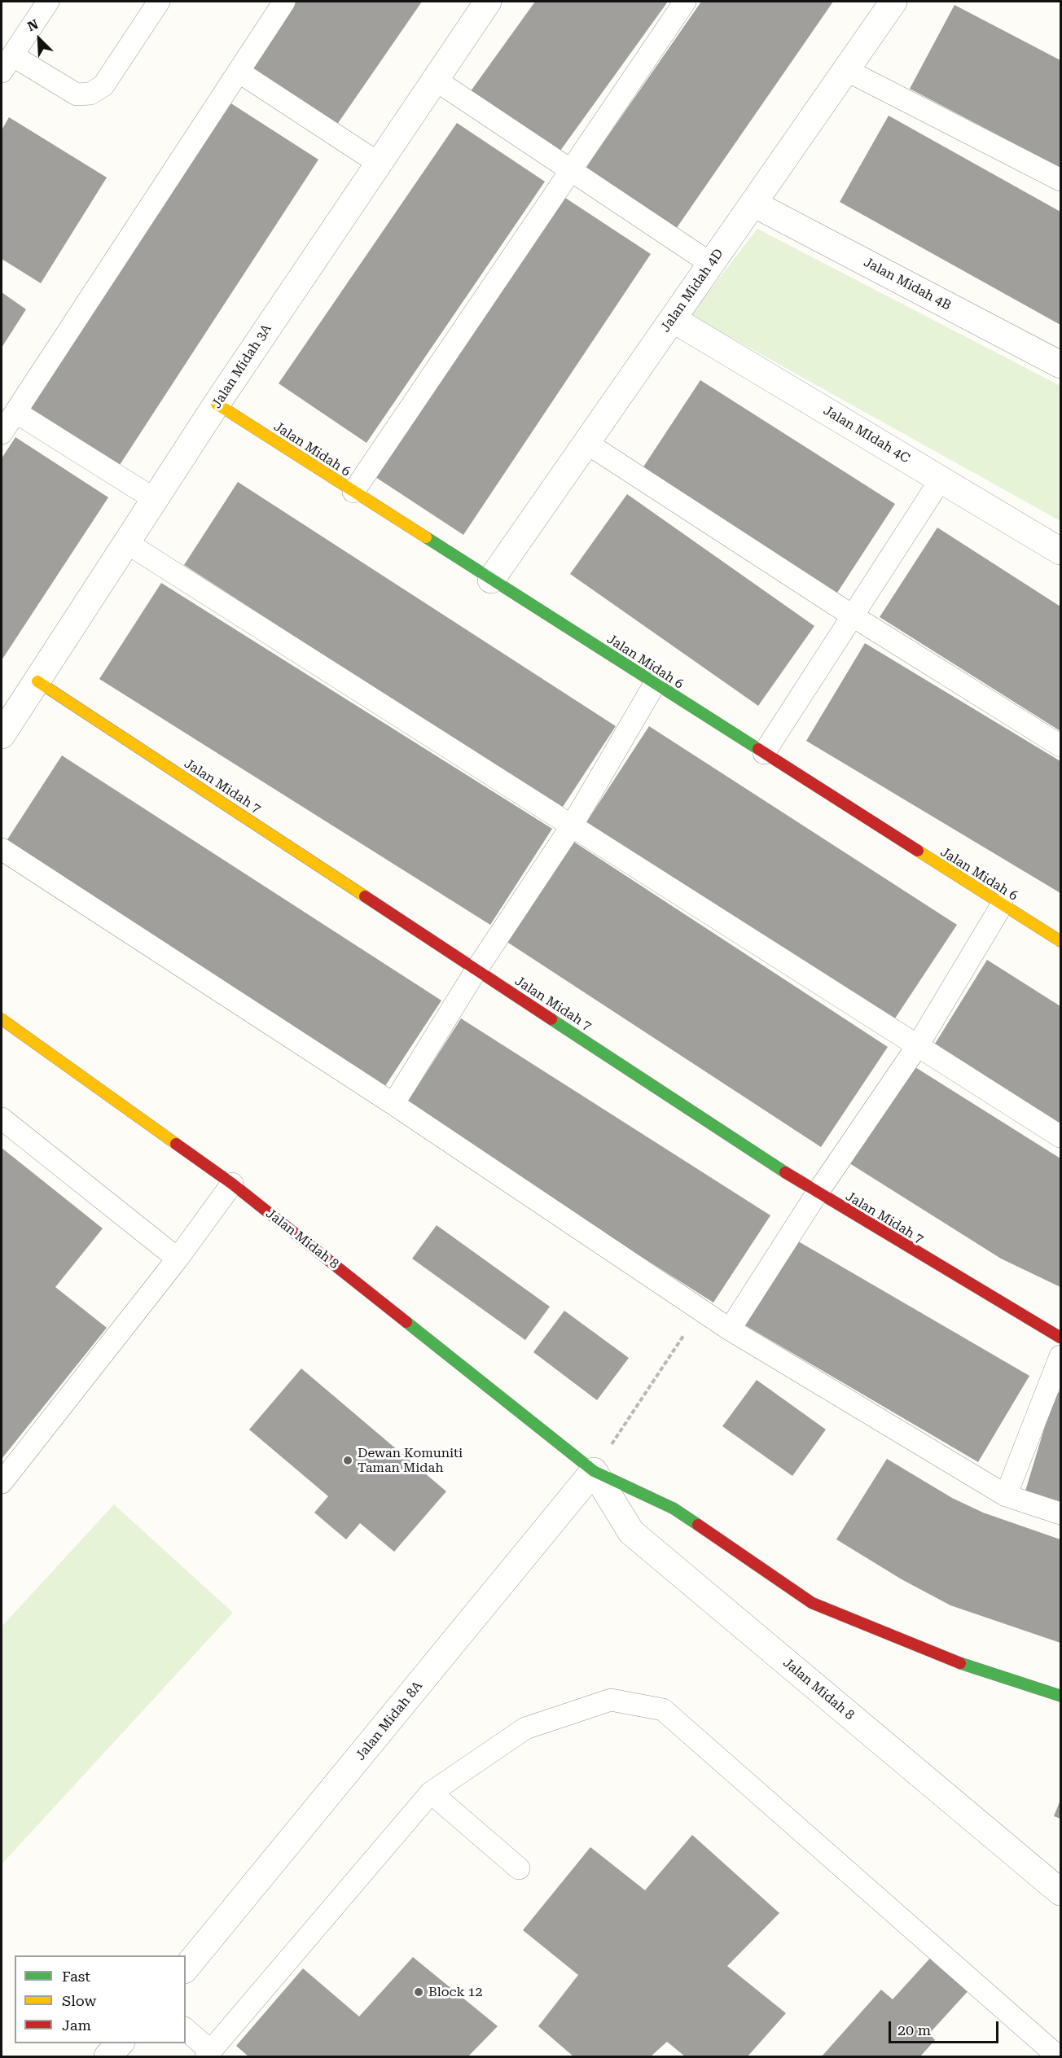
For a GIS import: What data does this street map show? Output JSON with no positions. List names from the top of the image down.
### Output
{
  "streets": {
    "street": [
      "Jalan Midah 4B",
      "Jalan Midah 4D",
      "Jalan Midah 3A",
      "Jalan MIdah 4C",
      "Jalan Midah 6",
      "Jalan Midah 7",
      "Jalan Midah 8",
      "Jalan Midah 8A"
    ]
  },
  "crossings": [
    ["Jalan Midah 4B", "Jalan Midah 4D"],
    ["Jalan Midah 4D", "Jalan MIdah 4C"],
    ["Jalan Midah 4D", "Jalan Midah 6"],
    ["Jalan Midah 3A", "Jalan Midah 6"],
    ["Jalan Midah 3A", "Jalan Midah 7"],
    ["Jalan Midah 8", "Jalan Midah 8A"]
  ],
  "places": ["Dewan Komuniti Taman Midah", "Block 12"],
  "legend": ["Fast", "Slow", "Jam"],
  "scale_bar": "20 m",
  "north": "top left"
}
